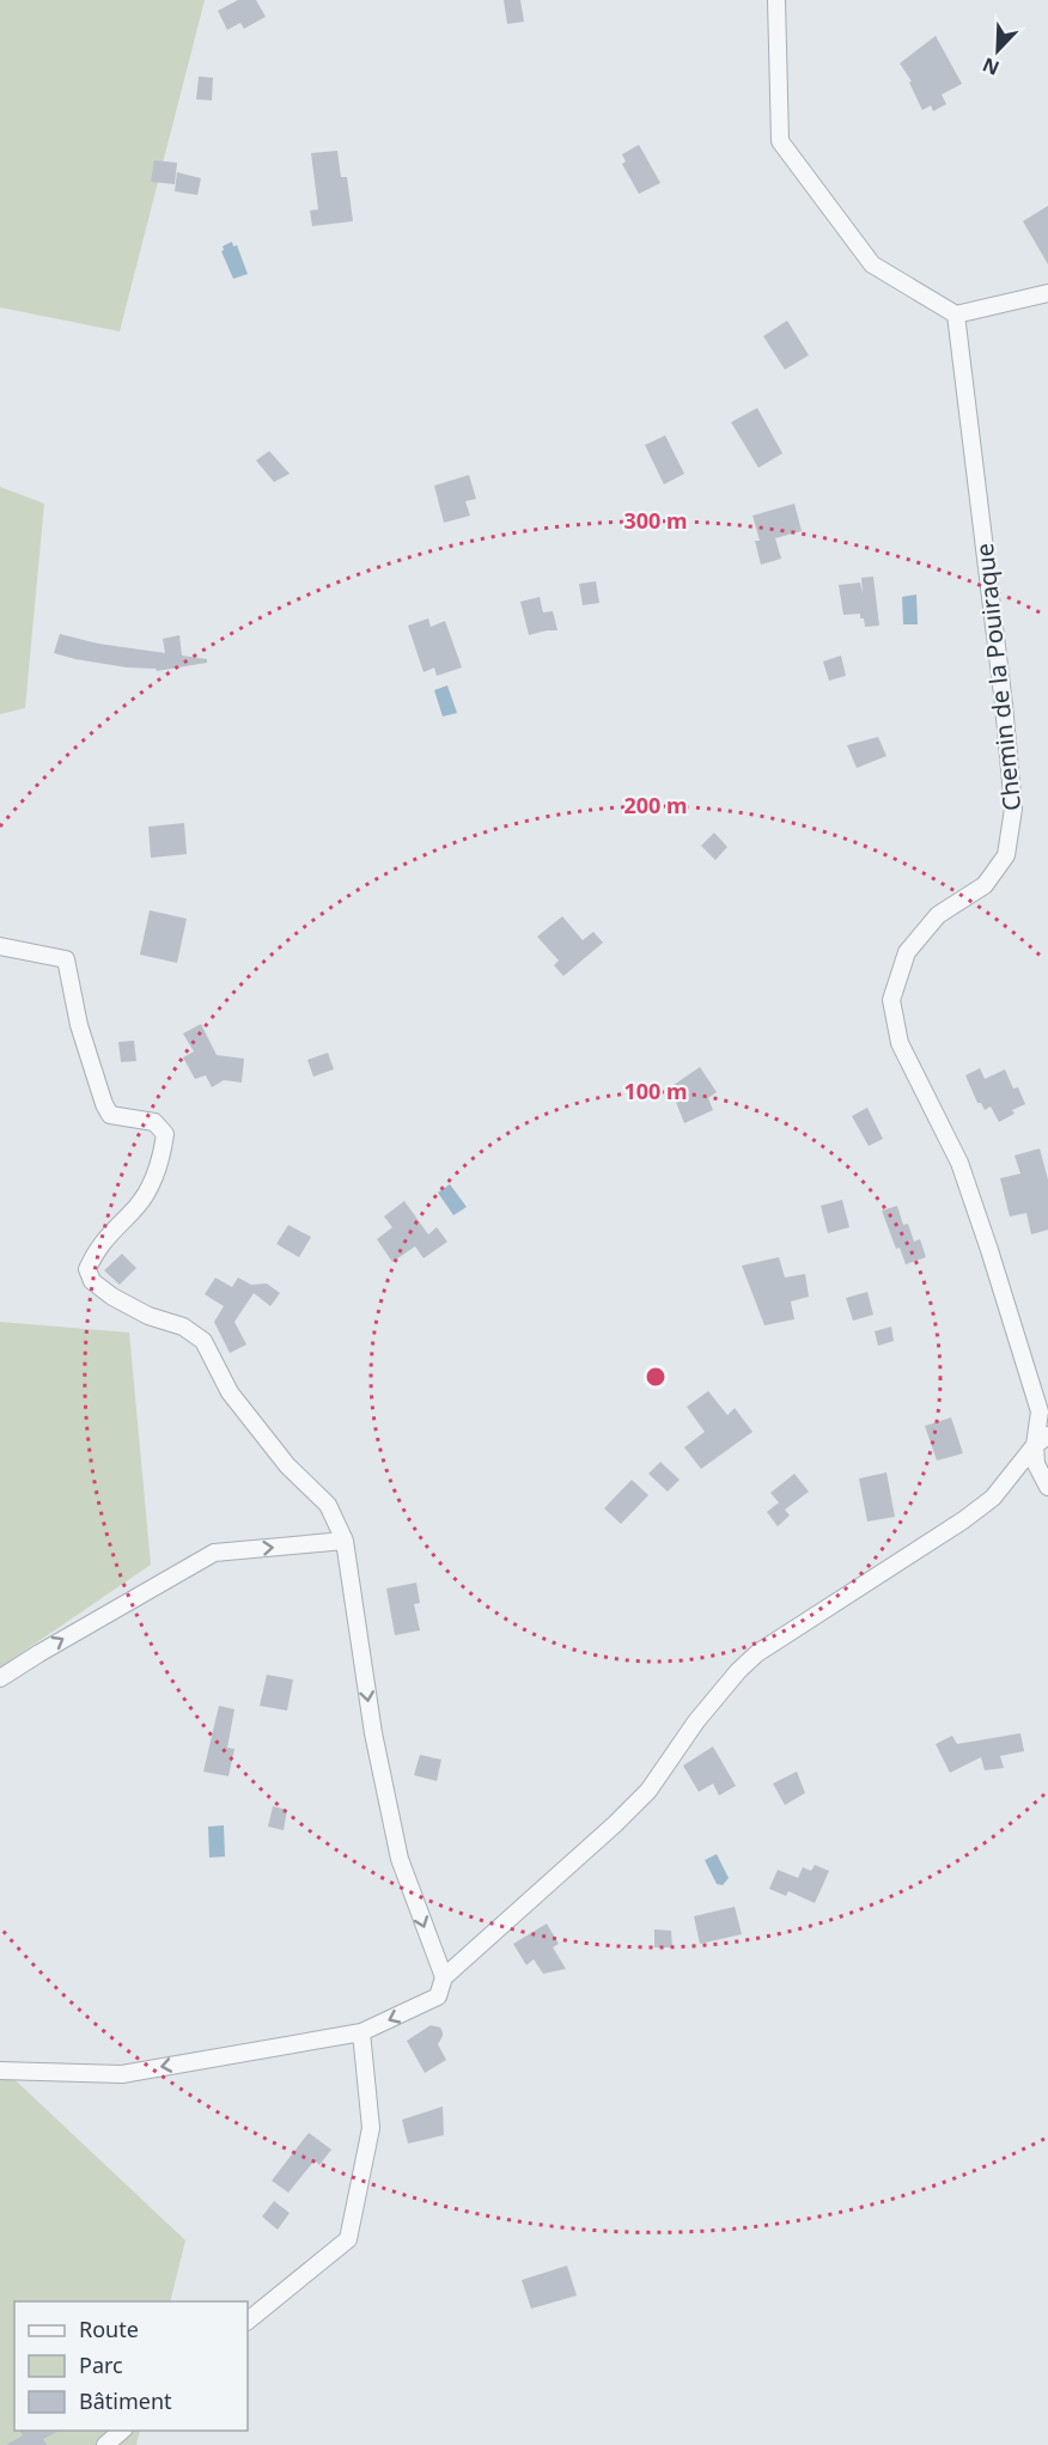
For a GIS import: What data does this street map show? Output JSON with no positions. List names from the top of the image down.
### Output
{
  "streets": {
    "street": ["Chemin de la Pouiraque"]
  },
  "legend": ["Route", "Parc", "Bâtiment"],
  "north": "bottom left",
  "rings": ["300 m", "200 m", "100 m"]
}
